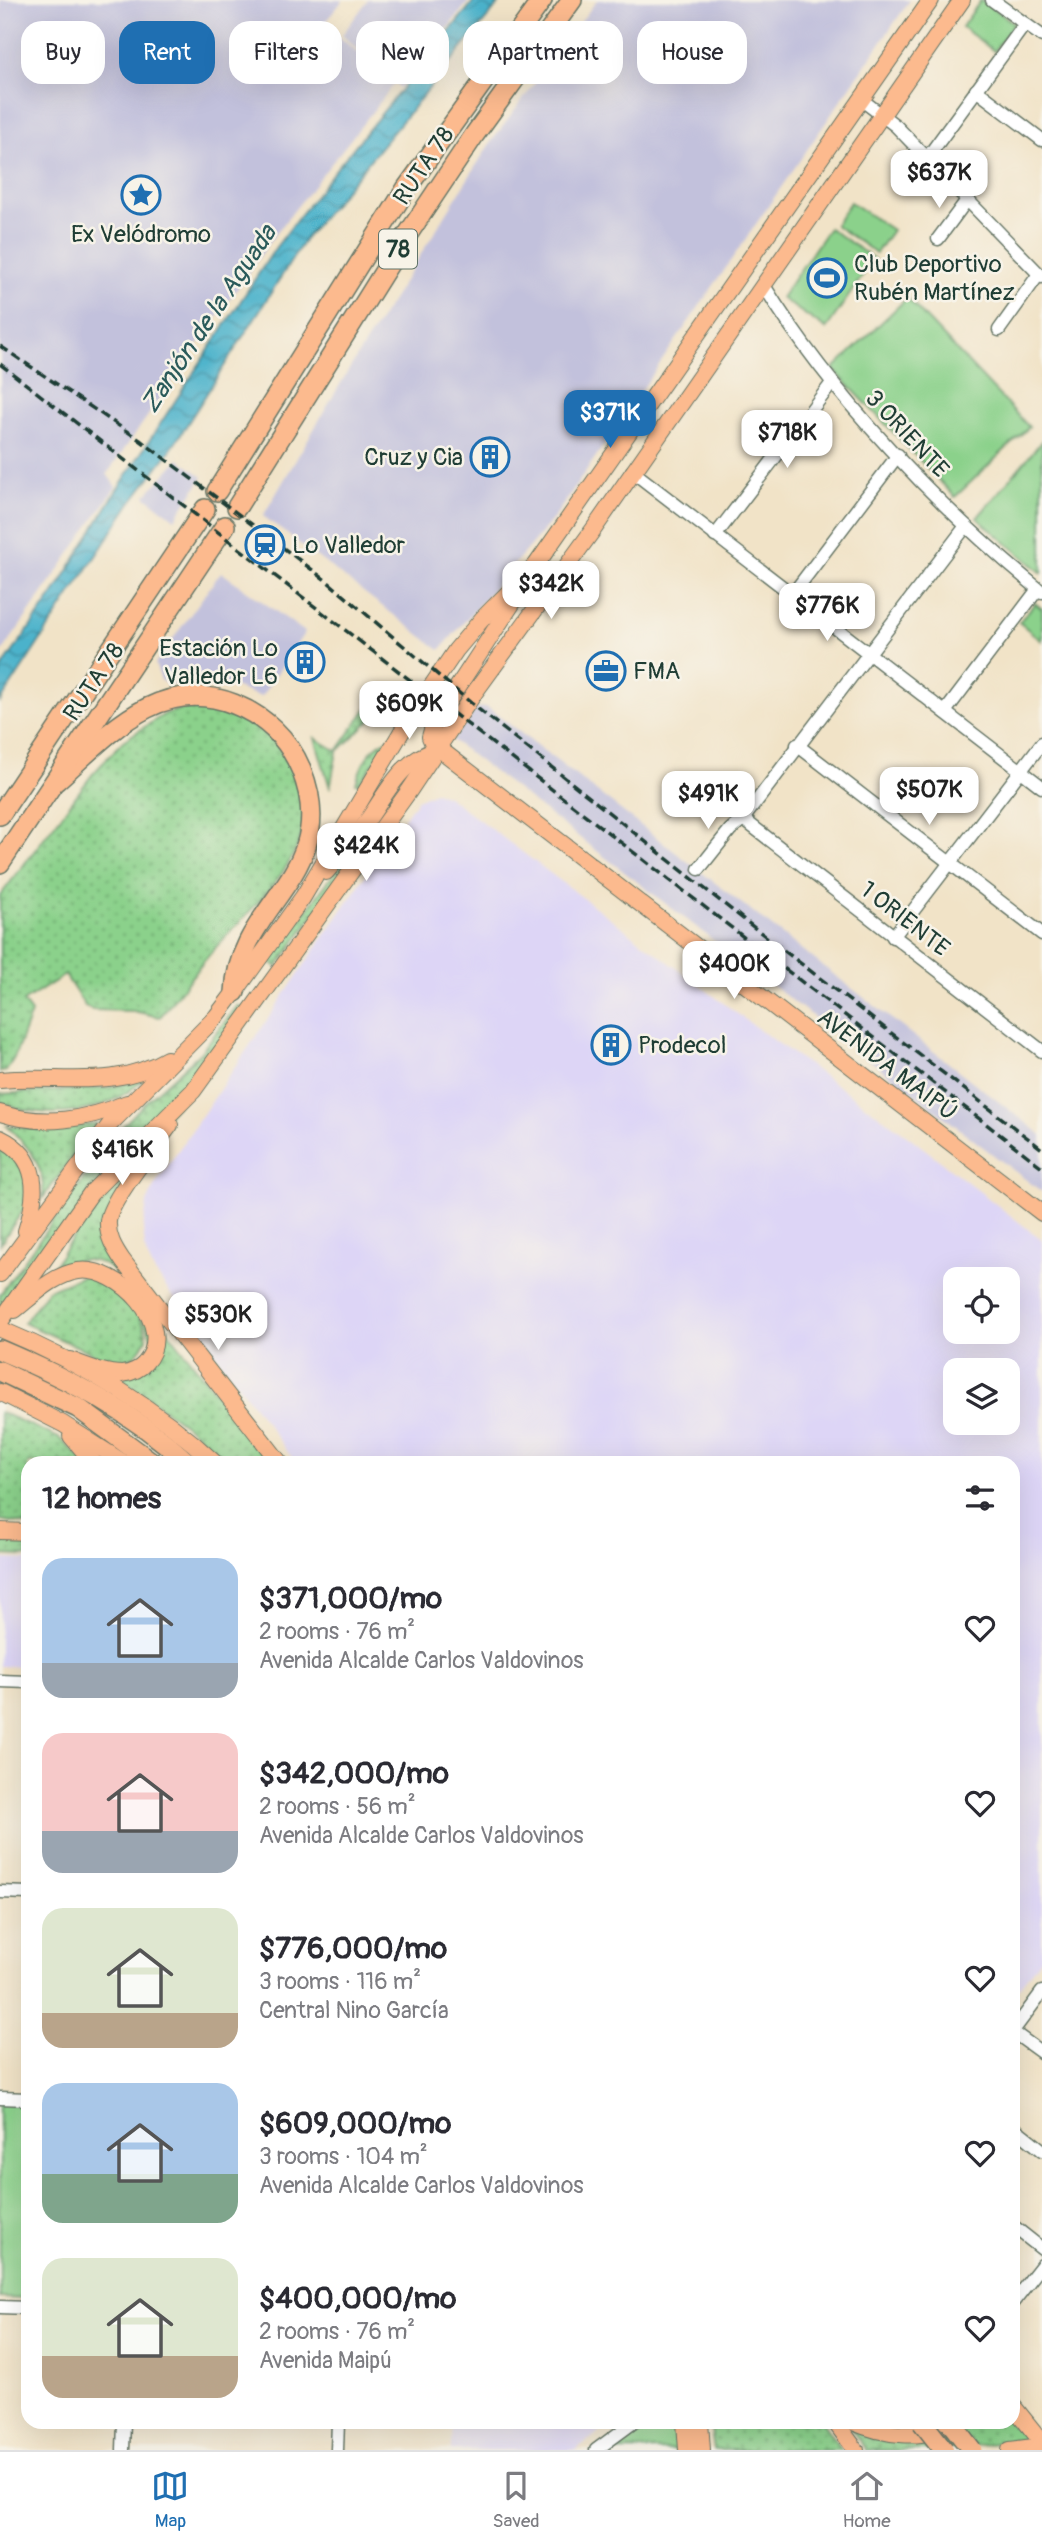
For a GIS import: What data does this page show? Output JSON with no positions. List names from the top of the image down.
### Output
{
  "streets": {
    "highway": ["RUTA 78", "78"],
    "main road": ["AVENIDA MAIPÚ"],
    "street": ["3 ORIENTE", "1 ORIENTE"]
  },
  "water": ["Zanjón de la Aguada"],
  "places": {
    "place": ["Ex Velódromo"],
    "sports": ["Club Deportivo Rubén Martínez"],
    "building": ["Cruz y Cia", "Estación Lo Valledor L6", "Prodecol"],
    "station": ["Lo Valledor"],
    "office": ["FMA"]
  },
  "page": {
    "chip": [
      "Buy",
      "Rent",
      "Filters",
      "New",
      "Apartment",
      "House"
    ],
    "price": [
      "$637K",
      "$371K",
      "$718K",
      "$342K",
      "$776K",
      "$609K",
      "$507K",
      "$491K",
      "$424K",
      "$400K",
      "$416K",
      "$530K"
    ],
    "heading": "12 homes",
    "list": [
      {
        "name": "$371,000/mo",
        "note": "2 rooms · 76 m² · Avenida Alcalde Carlos Valdovinos"
      },
      {
        "name": "$342,000/mo",
        "note": "2 rooms · 56 m² · Avenida Alcalde Carlos Valdovinos"
      },
      {
        "name": "$776,000/mo",
        "note": "3 rooms · 116 m² · Central Nino García"
      },
      {
        "name": "$609,000/mo",
        "note": "3 rooms · 104 m² · Avenida Alcalde Carlos Valdovinos"
      },
      {
        "name": "$400,000/mo",
        "note": "2 rooms · 76 m² · Avenida Maipú"
      }
    ],
    "tabs": ["Map", "Saved", "Home"]
  }
}
